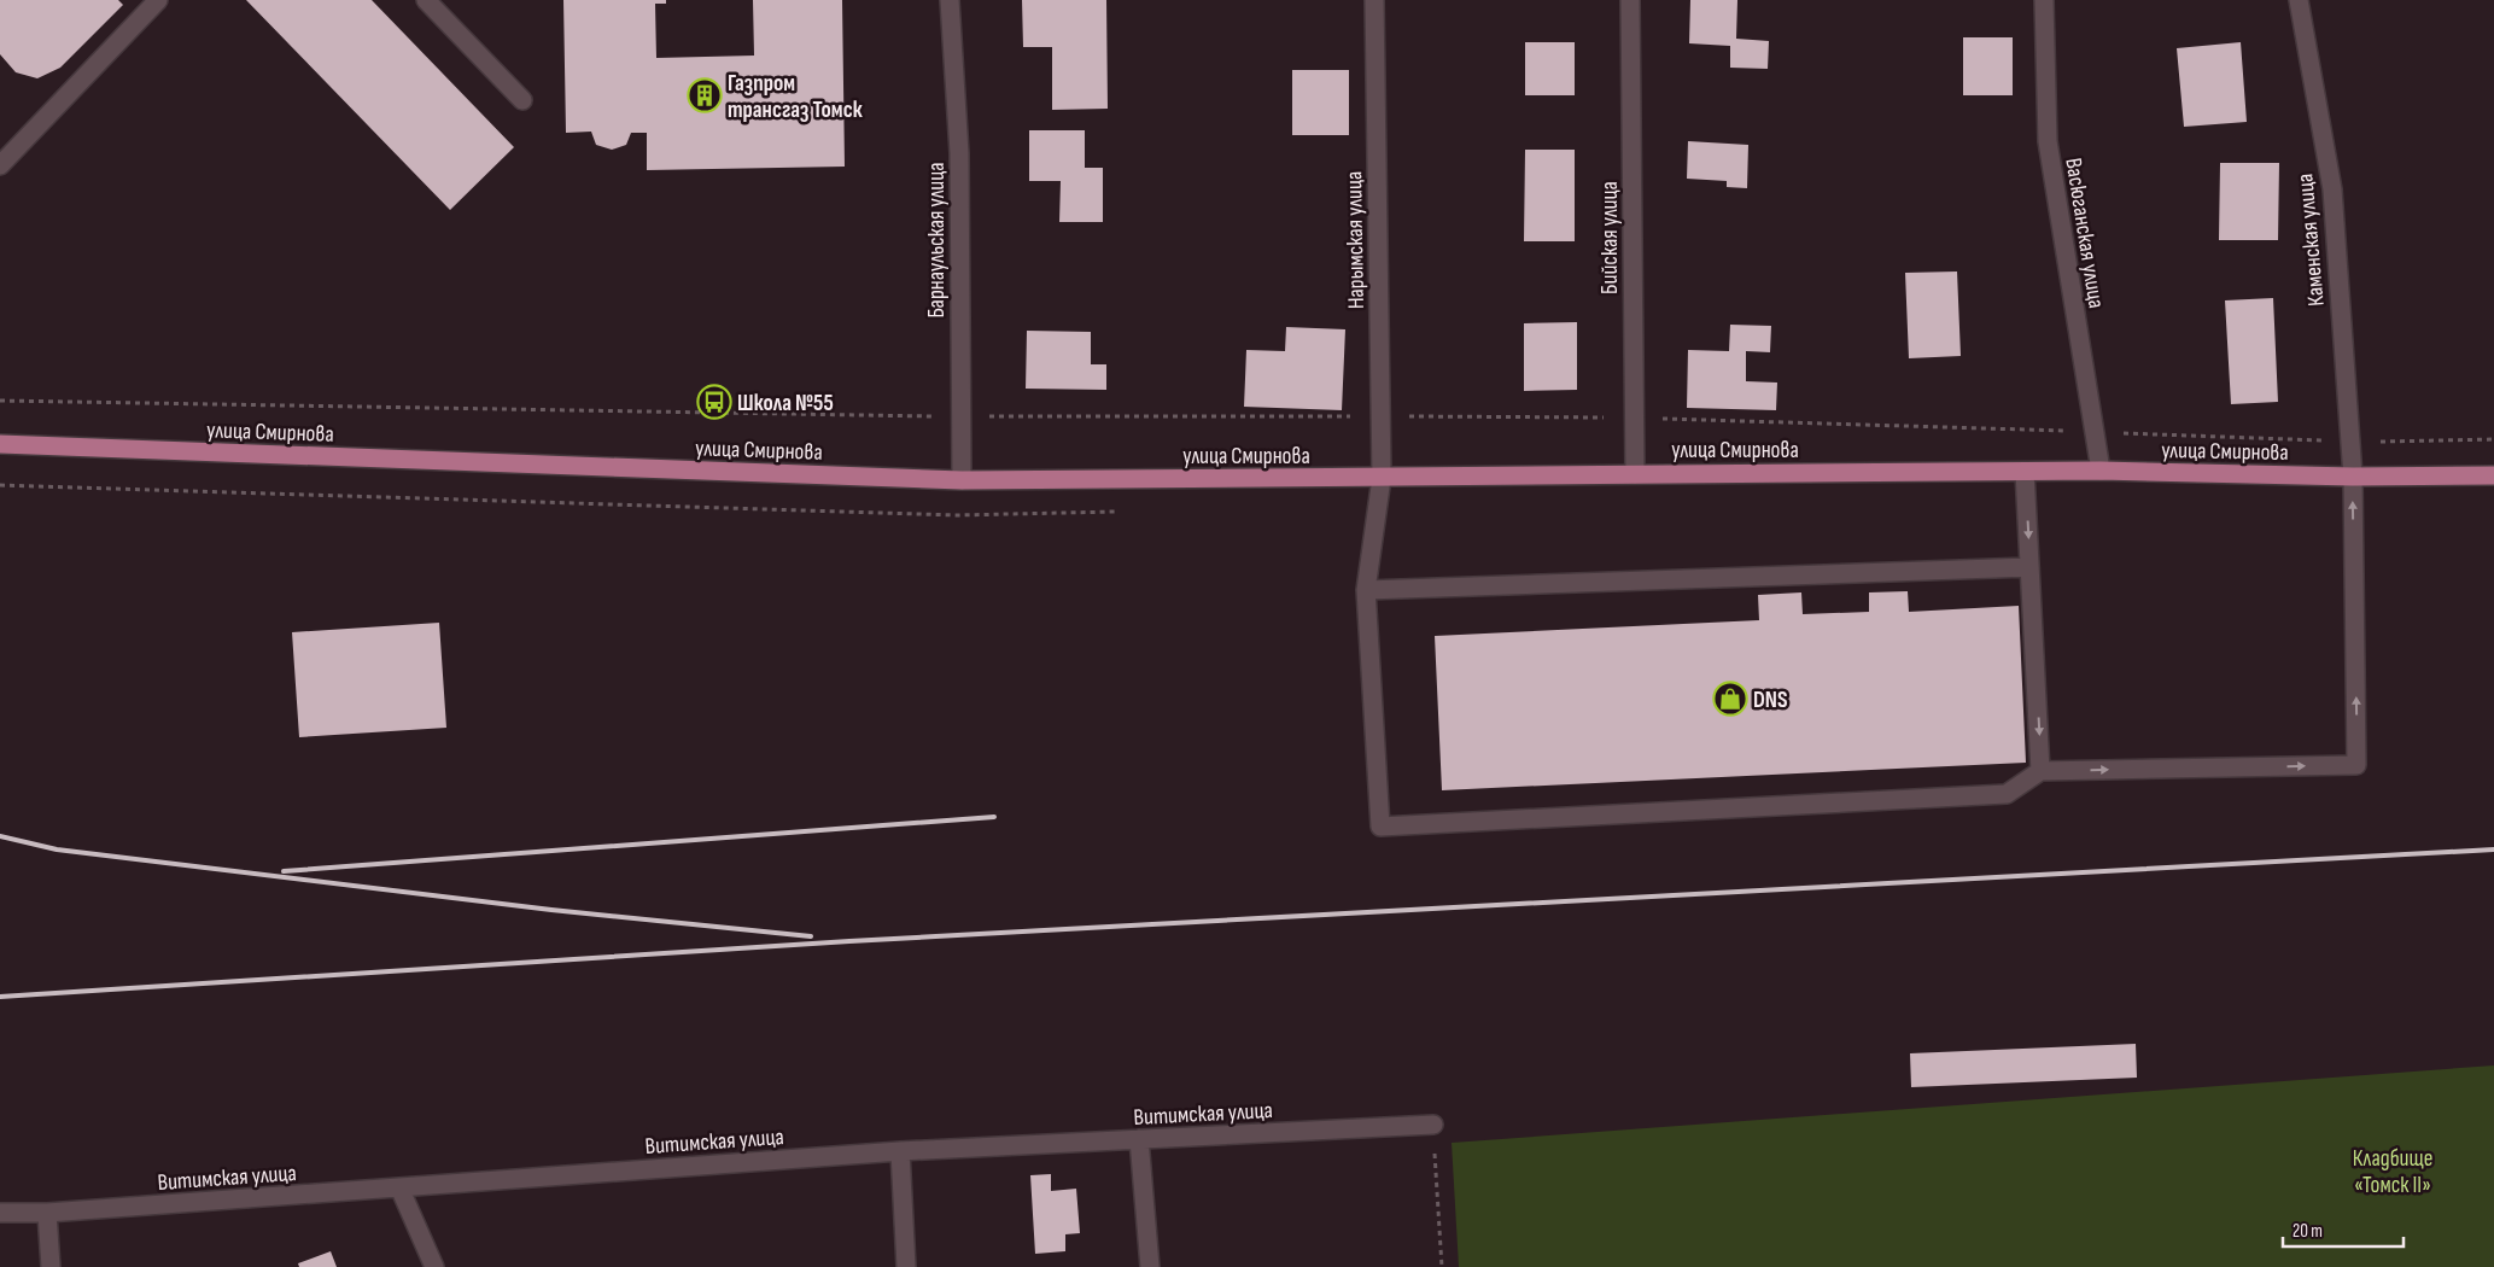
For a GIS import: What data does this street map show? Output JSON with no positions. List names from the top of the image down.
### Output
{
  "streets": {
    "main road": ["улица Смирнова"],
    "street": [
      "Васюганская улица",
      "Бийская улица",
      "Барнаульская улица",
      "Нарымская улица",
      "Каменская улица",
      "Витимская улица"
    ]
  },
  "crossings": [
    ["Васюганская улица", "улица Смирнова"],
    ["Бийская улица", "улица Смирнова"],
    ["Барнаульская улица", "улица Смирнова"],
    ["Нарымская улица", "Каменская улица"],
    ["Нарымская улица", "улица Смирнова"],
    ["Каменская улица", "улица Смирнова"]
  ],
  "parks": ["Кладбище «Томск II»"],
  "places": {
    "building": ["Газпром трансгаз Томск"],
    "bus stop": ["Школа №55"],
    "shop": ["DNS"]
  },
  "scale_bar": "20 m"
}
